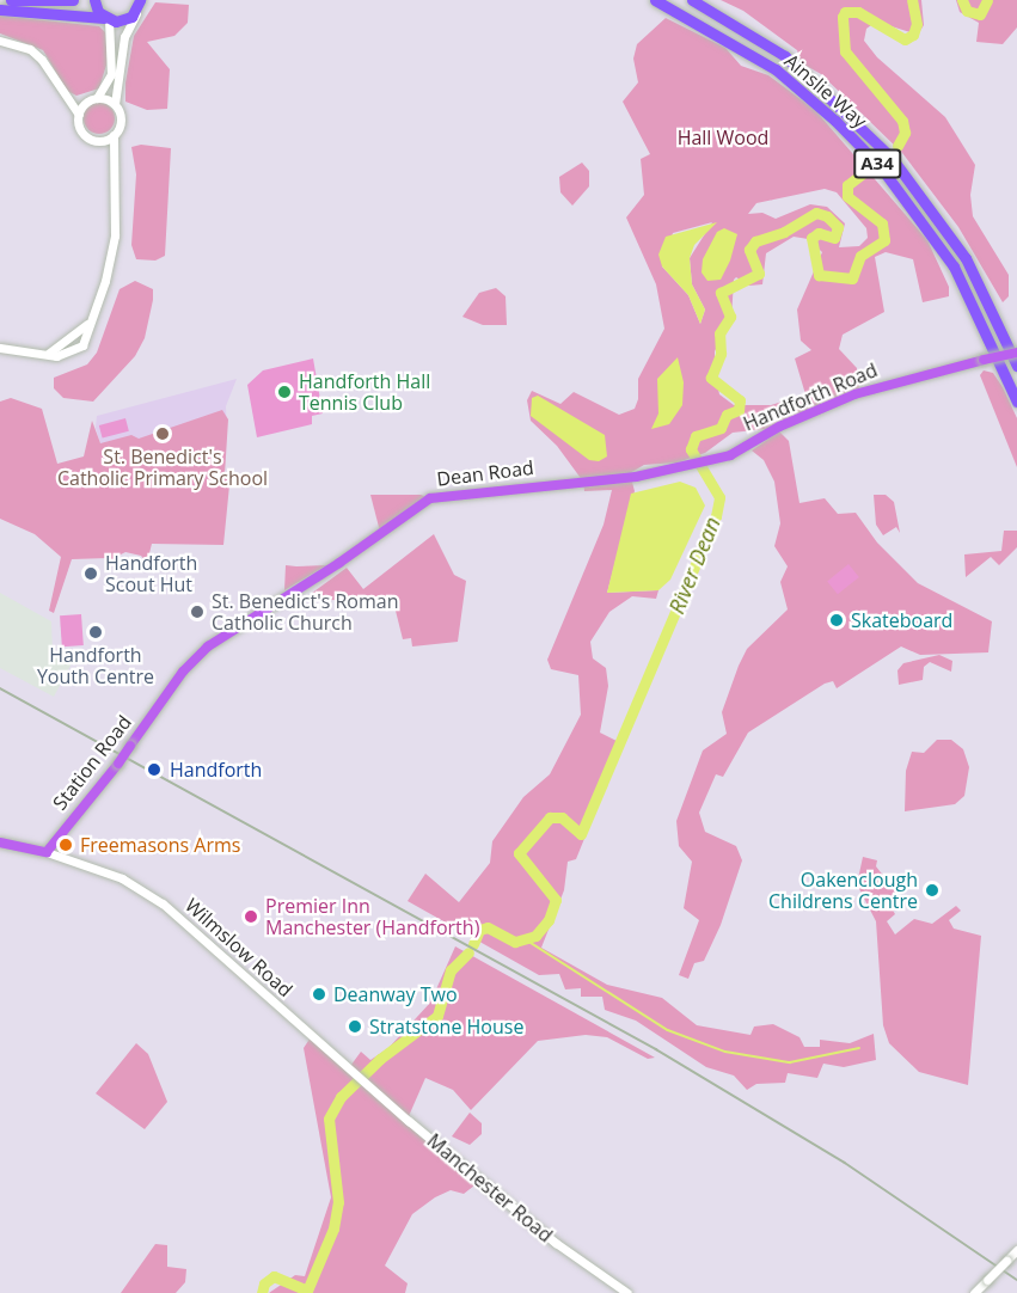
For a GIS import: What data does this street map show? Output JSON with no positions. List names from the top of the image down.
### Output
{
  "streets": {
    "highway": ["Ainslie Way", "A34"],
    "main road": [
      "Handforth Road",
      "Dean Road",
      "Station Road",
      "Wilmslow Road"
    ],
    "street": ["Manchester Road"]
  },
  "crossings": [
    ["Handforth Road", "Dean Road"],
    ["Dean Road", "Station Road"],
    ["Station Road", "Wilmslow Road"],
    ["Wilmslow Road", "Manchester Road"]
  ],
  "water": ["River Dean"],
  "parks": ["Hall Wood"],
  "places": [
    "Handforth Hall Tennis Club",
    "St. Benedict's Catholic Primary School",
    "Handforth Scout Hut",
    "St. Benedict's Roman Catholic Church",
    "Skateboard",
    "Handforth Youth Centre",
    "Handforth",
    "Freemasons Arms",
    "Oakenclough Childrens Centre",
    "Premier Inn Manchester (Handforth)",
    "Deanway Two",
    "Stratstone House"
  ]
}
